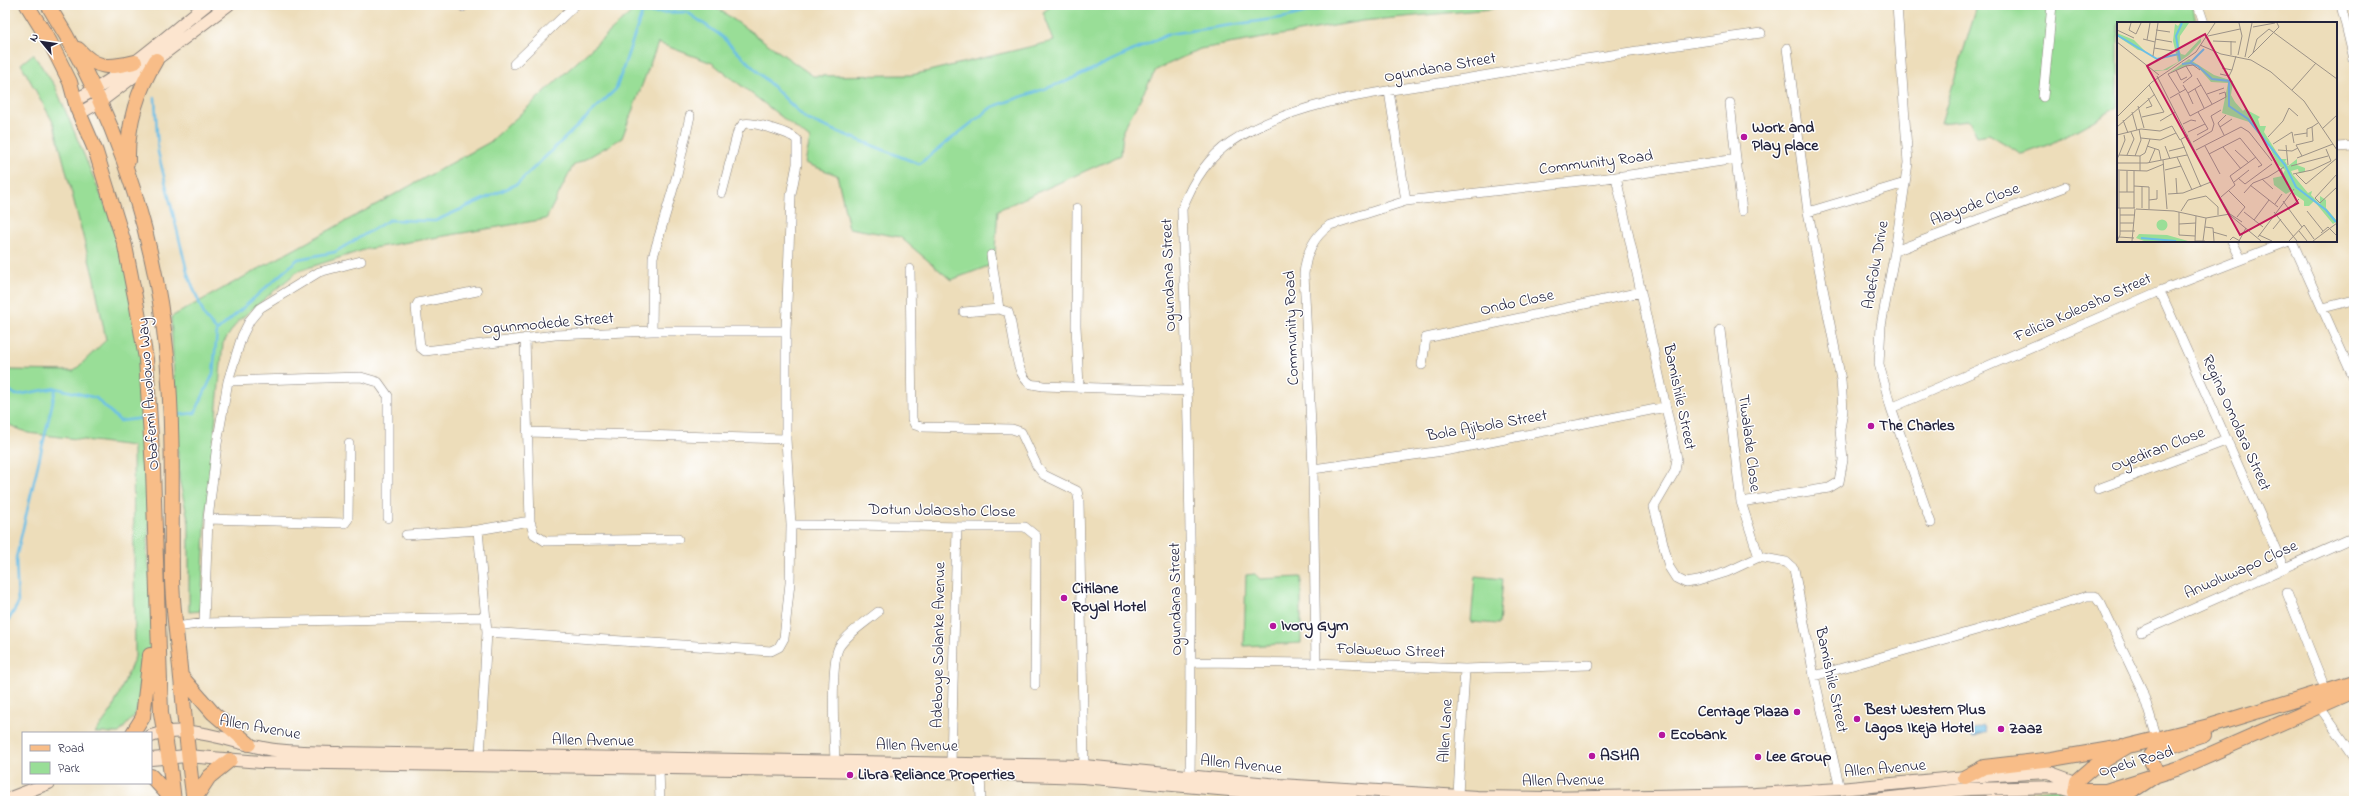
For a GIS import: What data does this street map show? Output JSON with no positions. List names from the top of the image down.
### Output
{
  "streets": {
    "main road": ["Obafemi Awolowo Way", "Allen Avenue", "Opebi Road"],
    "street": [
      "Ogundana Street",
      "Community Road",
      "Alayode Close",
      "Adefolu Drive",
      "Ondo Close",
      "Felicia Koleosho Street",
      "Ogunmodede Street",
      "Bamishile Street",
      "Regina Omolara Street",
      "Bola Ajibola Street",
      "Tiwalade Close",
      "Oyediran Close",
      "Dotun JolaOsho Close",
      "Anuoluwapo Close",
      "Adeboye Solanke Avenue",
      "Folawewo Street",
      "Allen Lane"
    ]
  },
  "crossings": [
    ["Ogundana Street", "Folawewo Street"],
    ["Ogundana Street", "Allen Avenue"],
    ["Community Road", "Bamishile Street"],
    ["Community Road", "Bola Ajibola Street"],
    ["Community Road", "Folawewo Street"],
    ["Alayode Close", "Adefolu Drive"],
    ["Adefolu Drive", "Felicia Koleosho Street"],
    ["Ondo Close", "Bamishile Street"],
    ["Felicia Koleosho Street", "Regina Omolara Street"],
    ["Obafemi Awolowo Way", "Allen Avenue"],
    ["Bamishile Street", "Bola Ajibola Street"],
    ["Bamishile Street", "Tiwalade Close"],
    ["Bamishile Street", "Allen Avenue"],
    ["Regina Omolara Street", "Oyediran Close"],
    ["Regina Omolara Street", "Anuoluwapo Close"],
    ["Dotun JolaOsho Close", "Adeboye Solanke Avenue"],
    ["Adeboye Solanke Avenue", "Allen Avenue"],
    ["Folawewo Street", "Allen Lane"],
    ["Allen Avenue", "Allen Lane"],
    ["Allen Avenue", "Opebi Road"]
  ],
  "places": [
    "Work and Play place",
    "The Charles",
    "Citilane Royal Hotel",
    "Ivory Gym",
    "Centage Plaza",
    "Best Western Plus Lagos Ikeja Hotel",
    "Zaaz",
    "Ecobank",
    "ASHA",
    "Lee Group",
    "Libra Reliance Properties"
  ],
  "legend": ["Road", "Park"],
  "north": "top left"
}
